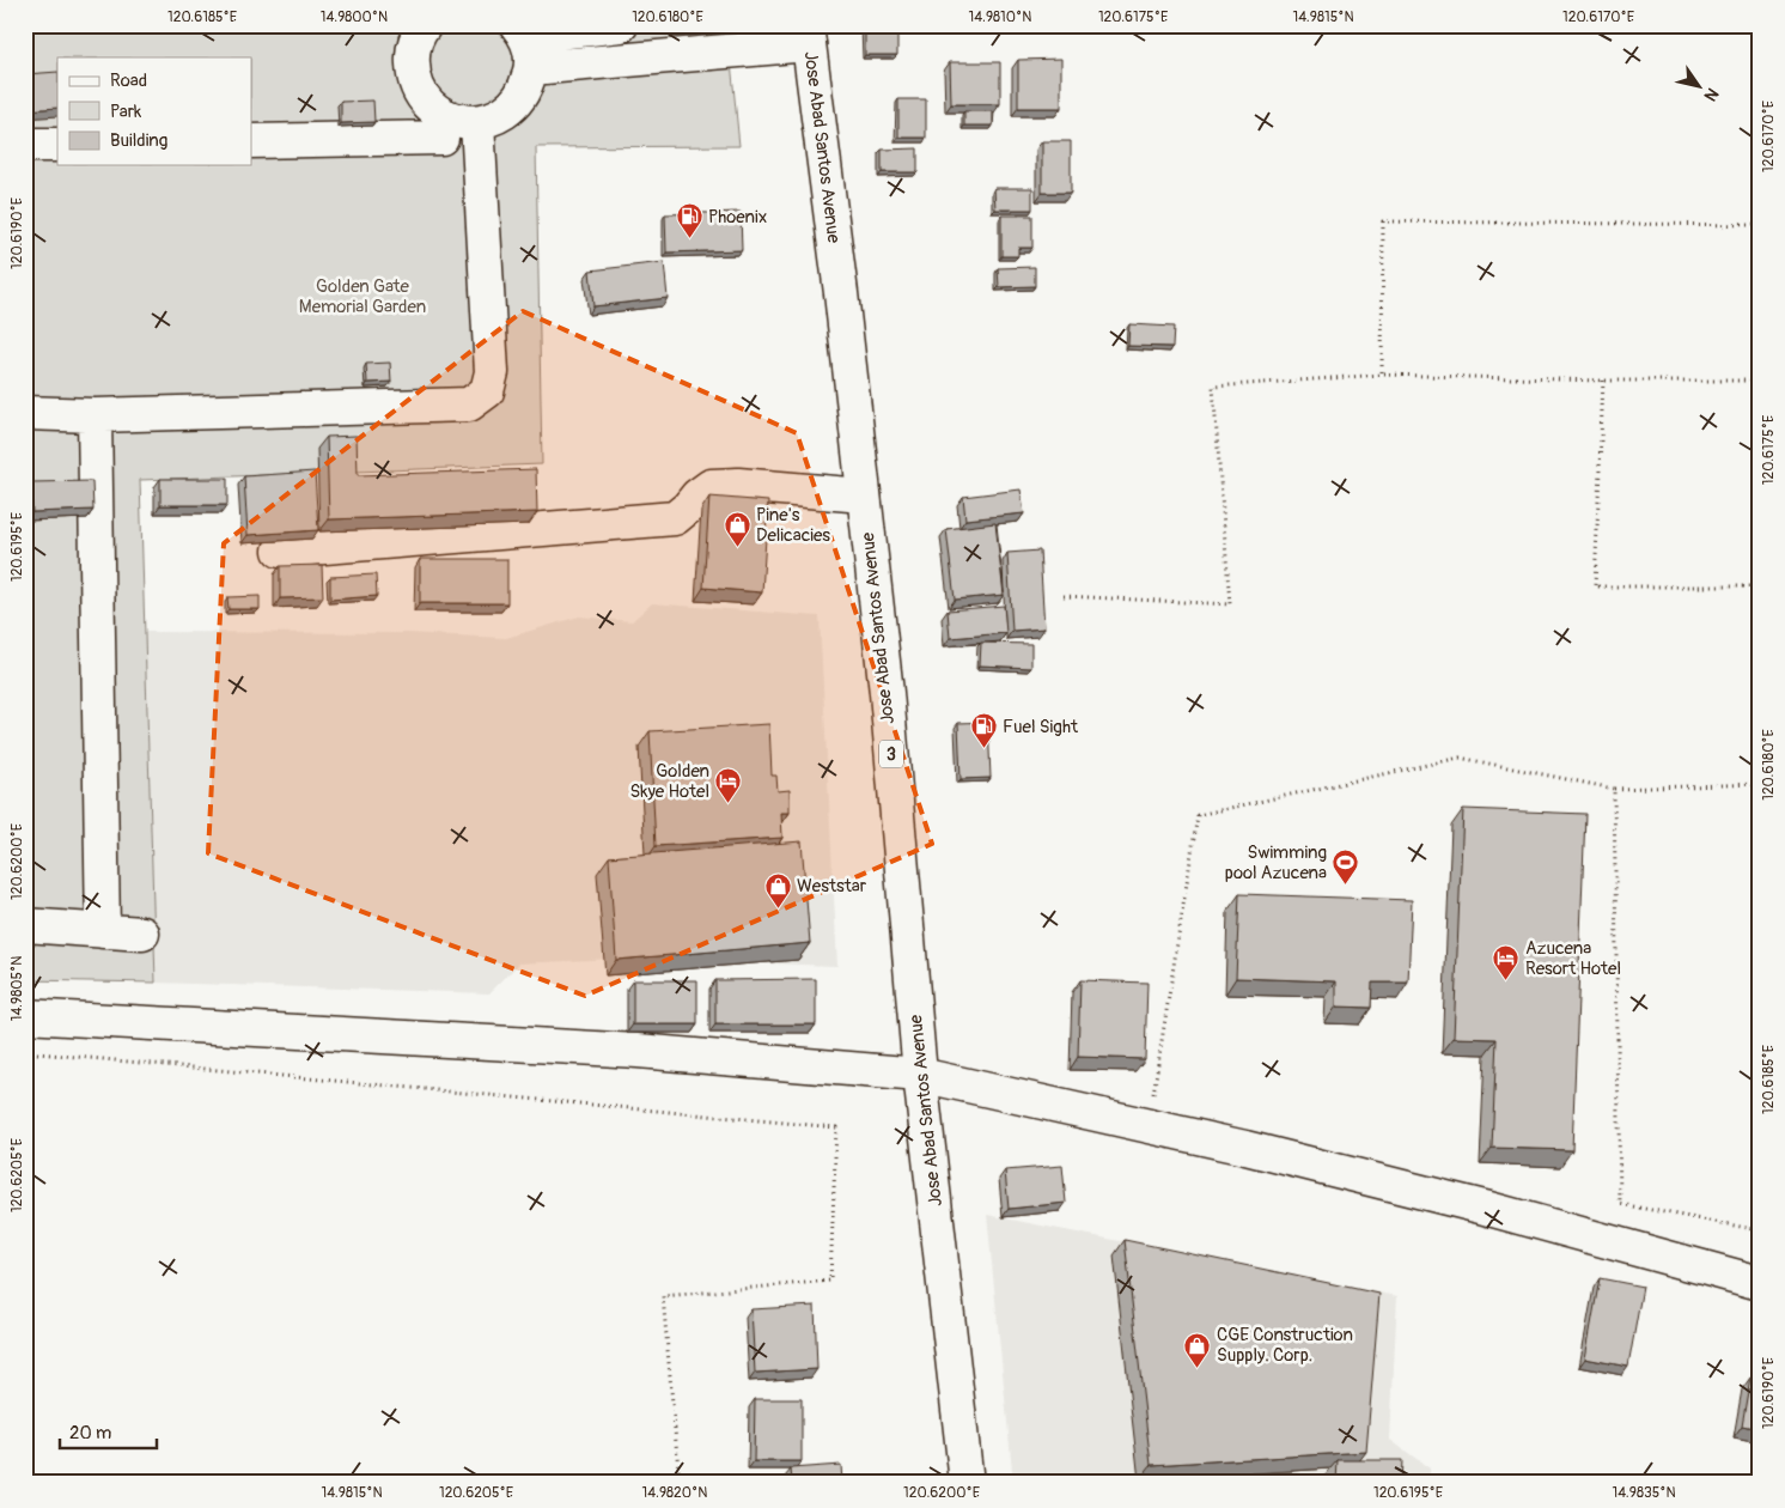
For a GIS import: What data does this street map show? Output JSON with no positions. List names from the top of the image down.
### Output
{
  "streets": {
    "main road": ["Jose Abad Santos Avenue", "3"]
  },
  "parks": ["Golden Gate Memorial Garden"],
  "places": {
    "fuel station": ["Phoenix", "Fuel Sight"],
    "shop": ["Pine's Delicacies", "Weststar", "CGE Construction Supply. Corp."],
    "hotel": ["Golden Skye Hotel", "Azucena Resort Hotel"],
    "sports": ["Swimming pool Azucena"]
  },
  "legend": ["Road", "Park", "Building"],
  "scale_bar": "20 m",
  "north": "bottom right",
  "coordinates": [
    "120.6185°E",
    "14.9800°N",
    "120.6180°E",
    "14.9810°N",
    "120.6175°E",
    "14.9815°N",
    "120.6170°E",
    "120.6190°E",
    "120.6195°E",
    "120.6200°E",
    "14.9805°N",
    "120.6205°E",
    "14.9820°N",
    "14.9835°N"
  ]
}
